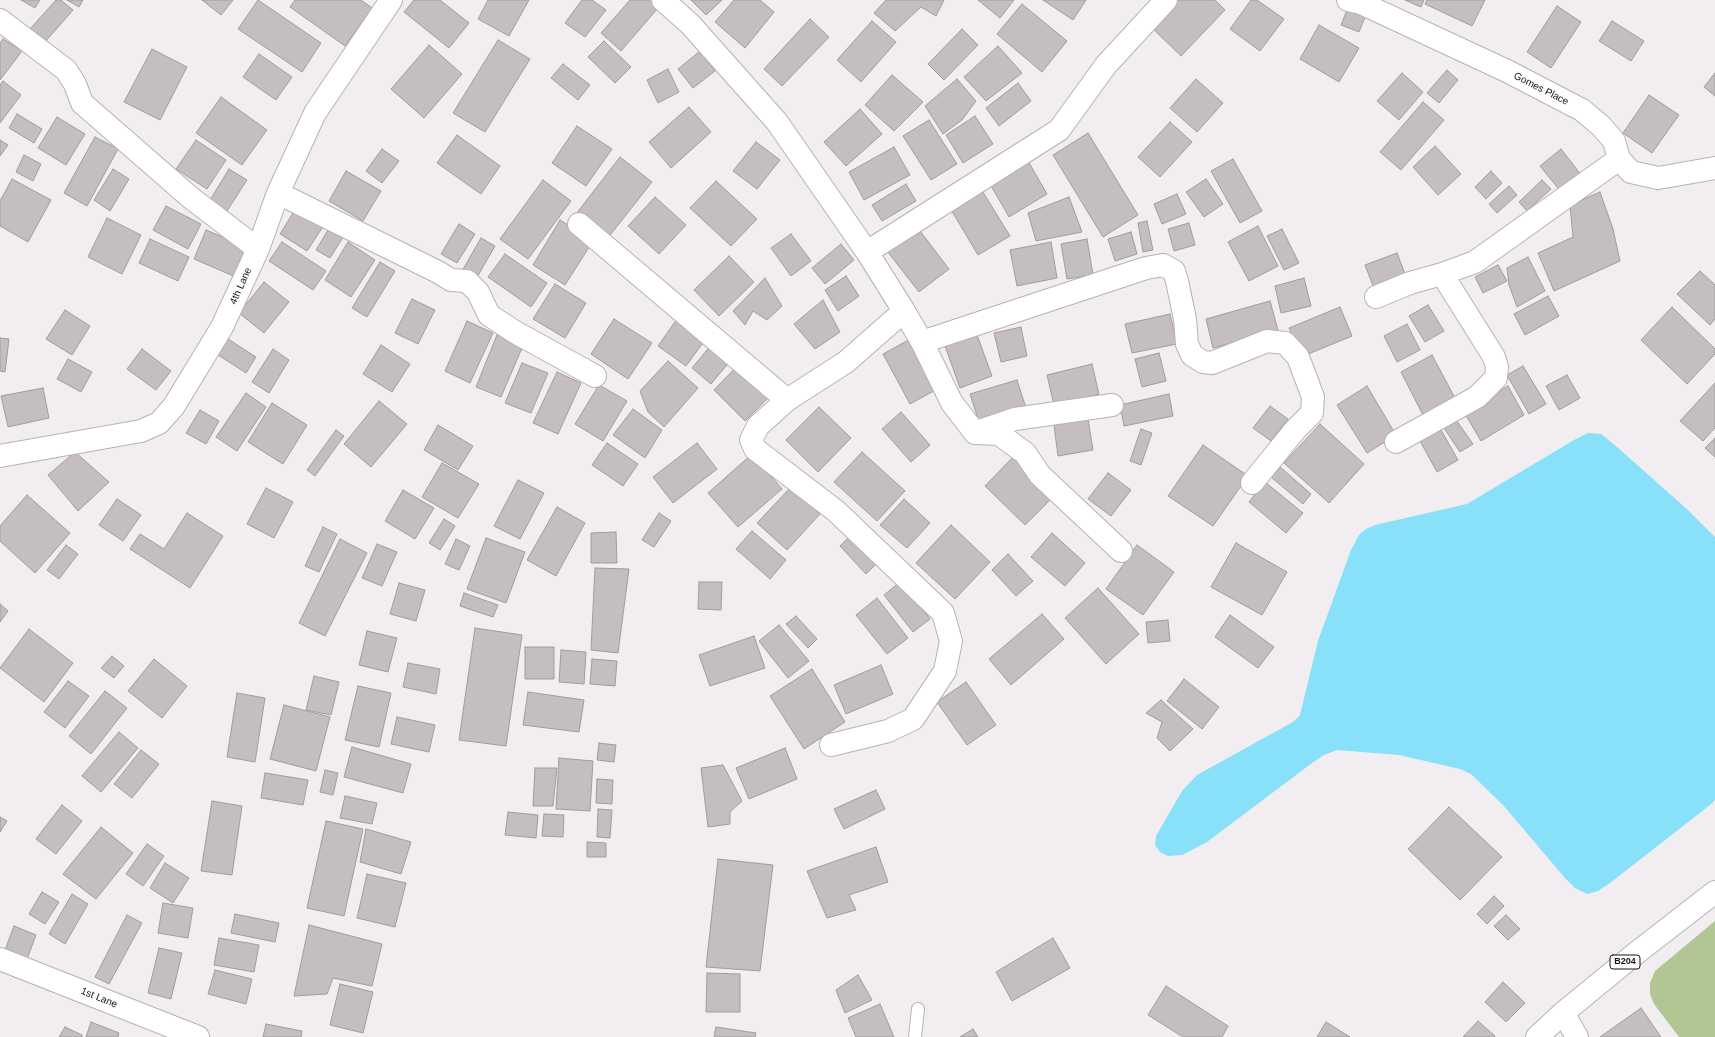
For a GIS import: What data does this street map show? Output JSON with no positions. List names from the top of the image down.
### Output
{
  "streets": {
    "street": [
      "Gomes Place",
      "4th Lane",
      "B204",
      "1st Lane"
    ]
  }
}
